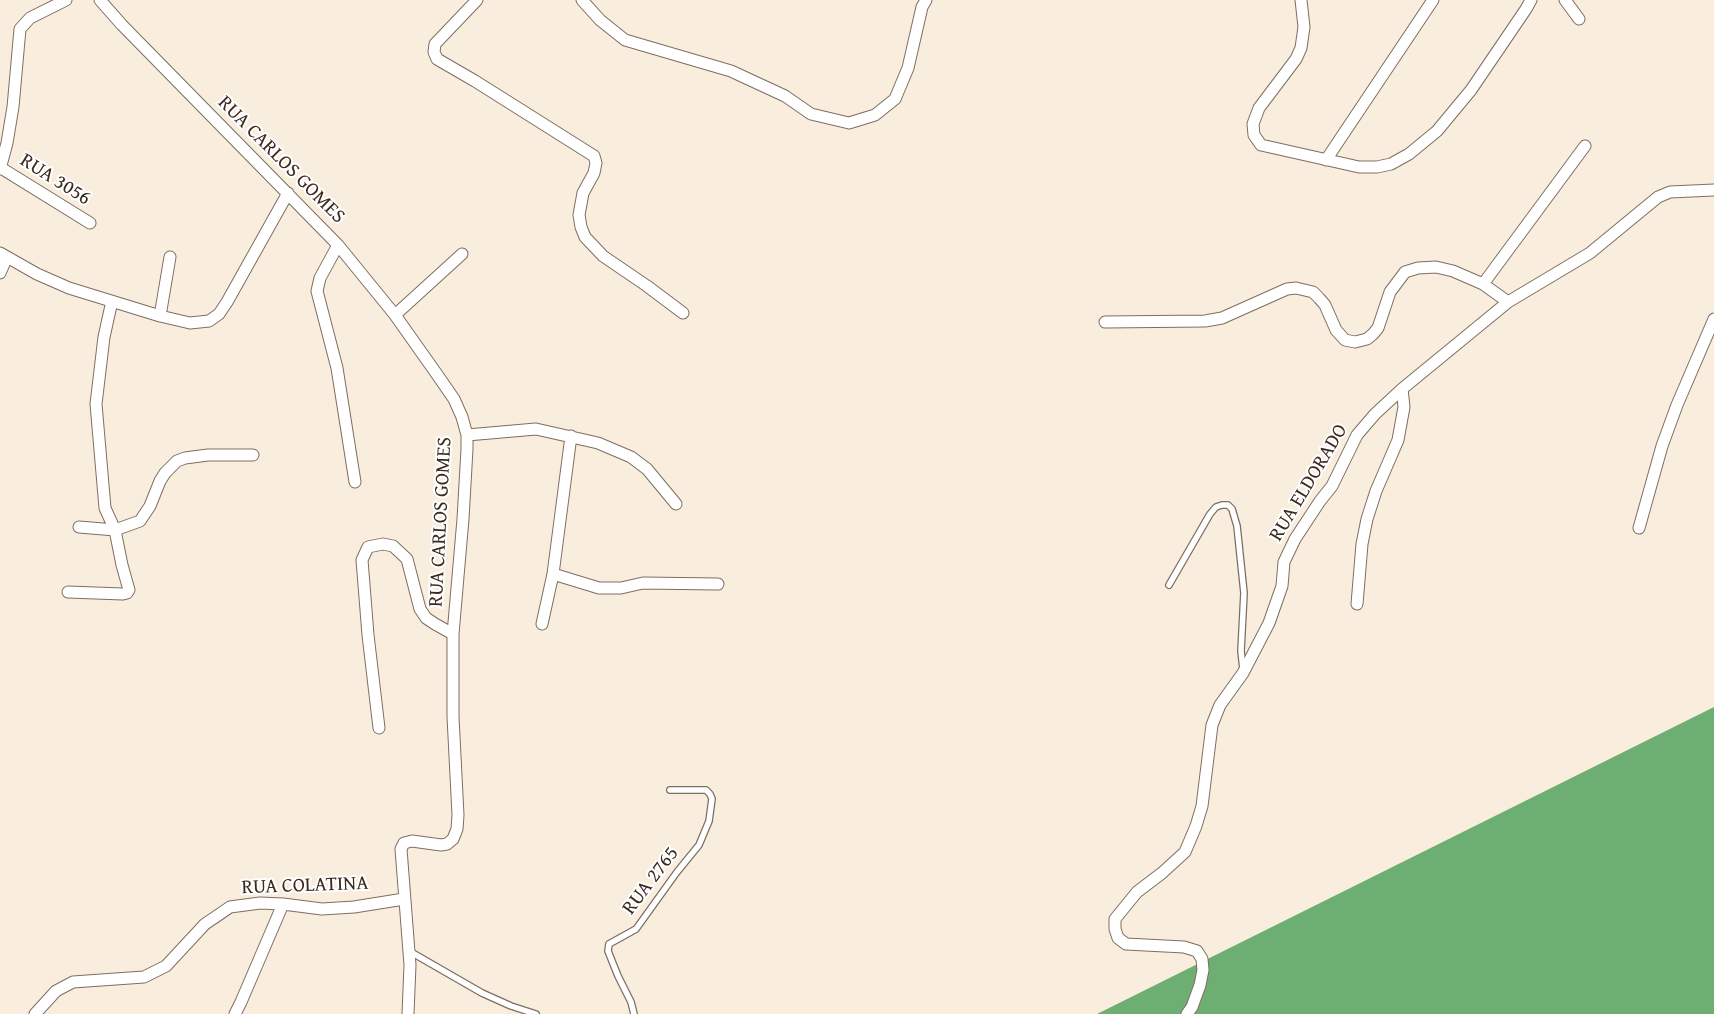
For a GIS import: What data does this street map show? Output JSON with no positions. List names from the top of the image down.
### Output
{
  "streets": {
    "street": [
      "RUA CARLOS GOMES",
      "RUA 3056",
      "RUA ELDORADO",
      "RUA COLATINA"
    ],
    "lane": ["RUA 2765"]
  },
  "crossings": [
    ["RUA CARLOS GOMES", "RUA COLATINA"]
  ]
}
